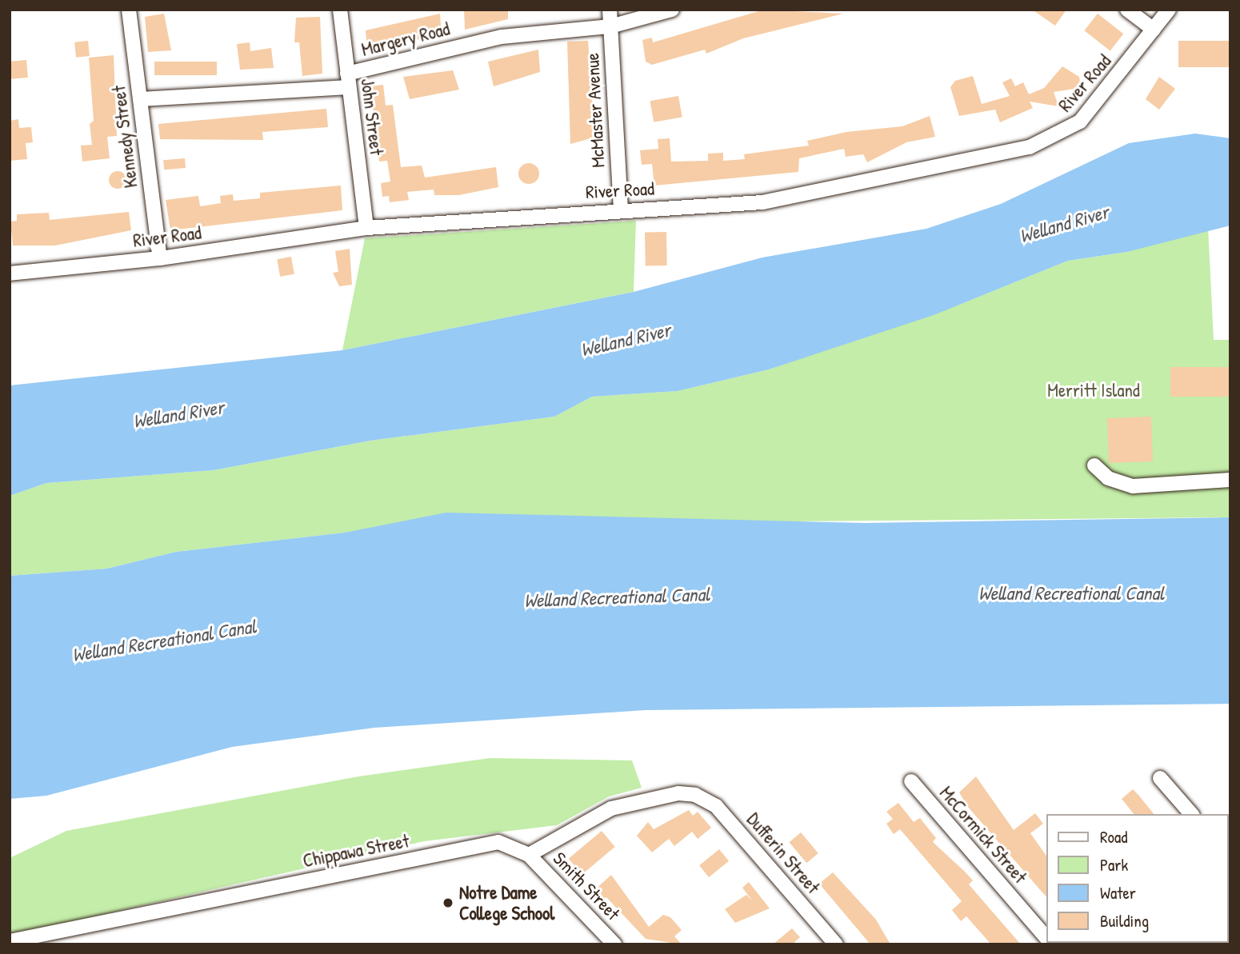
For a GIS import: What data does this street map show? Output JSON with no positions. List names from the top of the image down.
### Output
{
  "streets": {
    "street": [
      "Margery Road",
      "River Road",
      "McMaster Avenue",
      "John Street",
      "Kennedy Street",
      "McCormick Street",
      "Chippawa Street",
      "Dufferin Street",
      "Smith Street"
    ]
  },
  "crossings": [
    ["Margery Road", "McMaster Avenue"],
    ["Margery Road", "John Street"],
    ["Margery Road", "Kennedy Street"],
    ["River Road", "McMaster Avenue"],
    ["River Road", "John Street"],
    ["River Road", "Kennedy Street"],
    ["Chippawa Street", "Dufferin Street"],
    ["Chippawa Street", "Smith Street"],
    ["Dufferin Street", "Smith Street"]
  ],
  "water": ["Welland River", "Welland Recreational Canal"],
  "parks": ["Merritt Island"],
  "places": ["Notre Dame College School"],
  "legend": [
    "Road",
    "Park",
    "Water",
    "Building"
  ]
}
